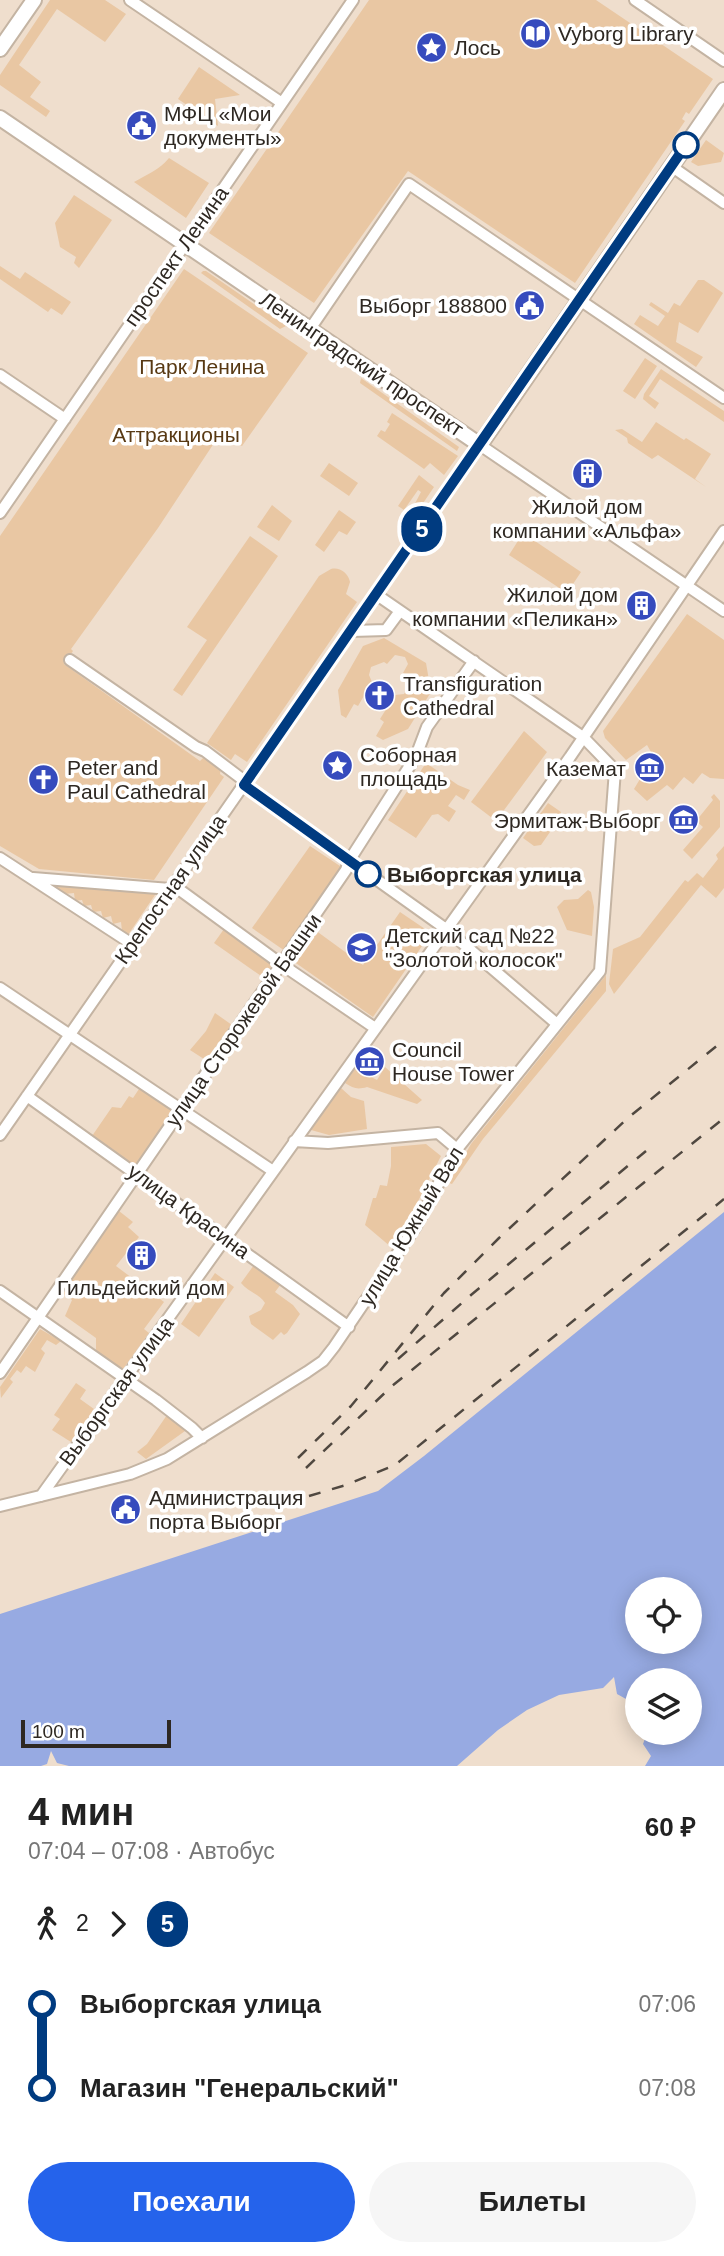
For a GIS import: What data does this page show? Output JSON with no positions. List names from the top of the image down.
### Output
{
  "streets": {
    "main road": ["Ленинградский проспект", "Крепостная улица"],
    "street": [
      "проспект Ленина",
      "улица Сторожевой Башни",
      "улица Красина",
      "улица Южный Вал",
      "Выборгская улица"
    ]
  },
  "crossings": [
    ["проспект Ленина", "Ленинградский проспект"],
    ["Ленинградский проспект", "Крепостная улица"],
    ["Ленинградский проспект", "Выборгская улица"],
    ["Крепостная улица", "улица Красина"],
    ["улица Сторожевой Башни", "улица Красина"],
    ["улица Красина", "улица Южный Вал"],
    ["улица Красина", "Выборгская улица"],
    ["улица Южный Вал", "Выборгская улица"]
  ],
  "parks": ["Парк Ленина", "Аттракционы"],
  "places": {
    "library": ["Vyborg Library"],
    "place": ["Лось", "Соборная площадь"],
    "public building": ["МФЦ «Мои документы»", "Выборг 188800", "Администрация порта Выборг"],
    "building": ["Жилой дом компании «Альфа»", "Жилой дом компании «Пеликан»", "Гильдейский дом"],
    "church": ["Transfiguration Cathedral", "Peter and Paul Cathedral"],
    "museum": ["Каземат", "Эрмитаж-Выборг", "Council House Tower"],
    "other": ["Выборгская улица"],
    "school or university": ["Детский сад №22 \"Золотой колосок\""]
  },
  "lines": ["bus line 5"],
  "scale_bar": "100 m",
  "page": {
    "on_map": "5",
    "scale": "100 m",
    "heading": ["4 мин", "07:04 – 07:08 · Автобус", "60 ₽"],
    "legs": ["2", "5"],
    "list": [
      {
        "name": "Выборгская улица",
        "value": "07:06"
      },
      {
        "name": "Магазин \"Генеральский\"",
        "value": "07:08"
      }
    ],
    "buttons": ["Поехали", "Билеты"]
  }
}
